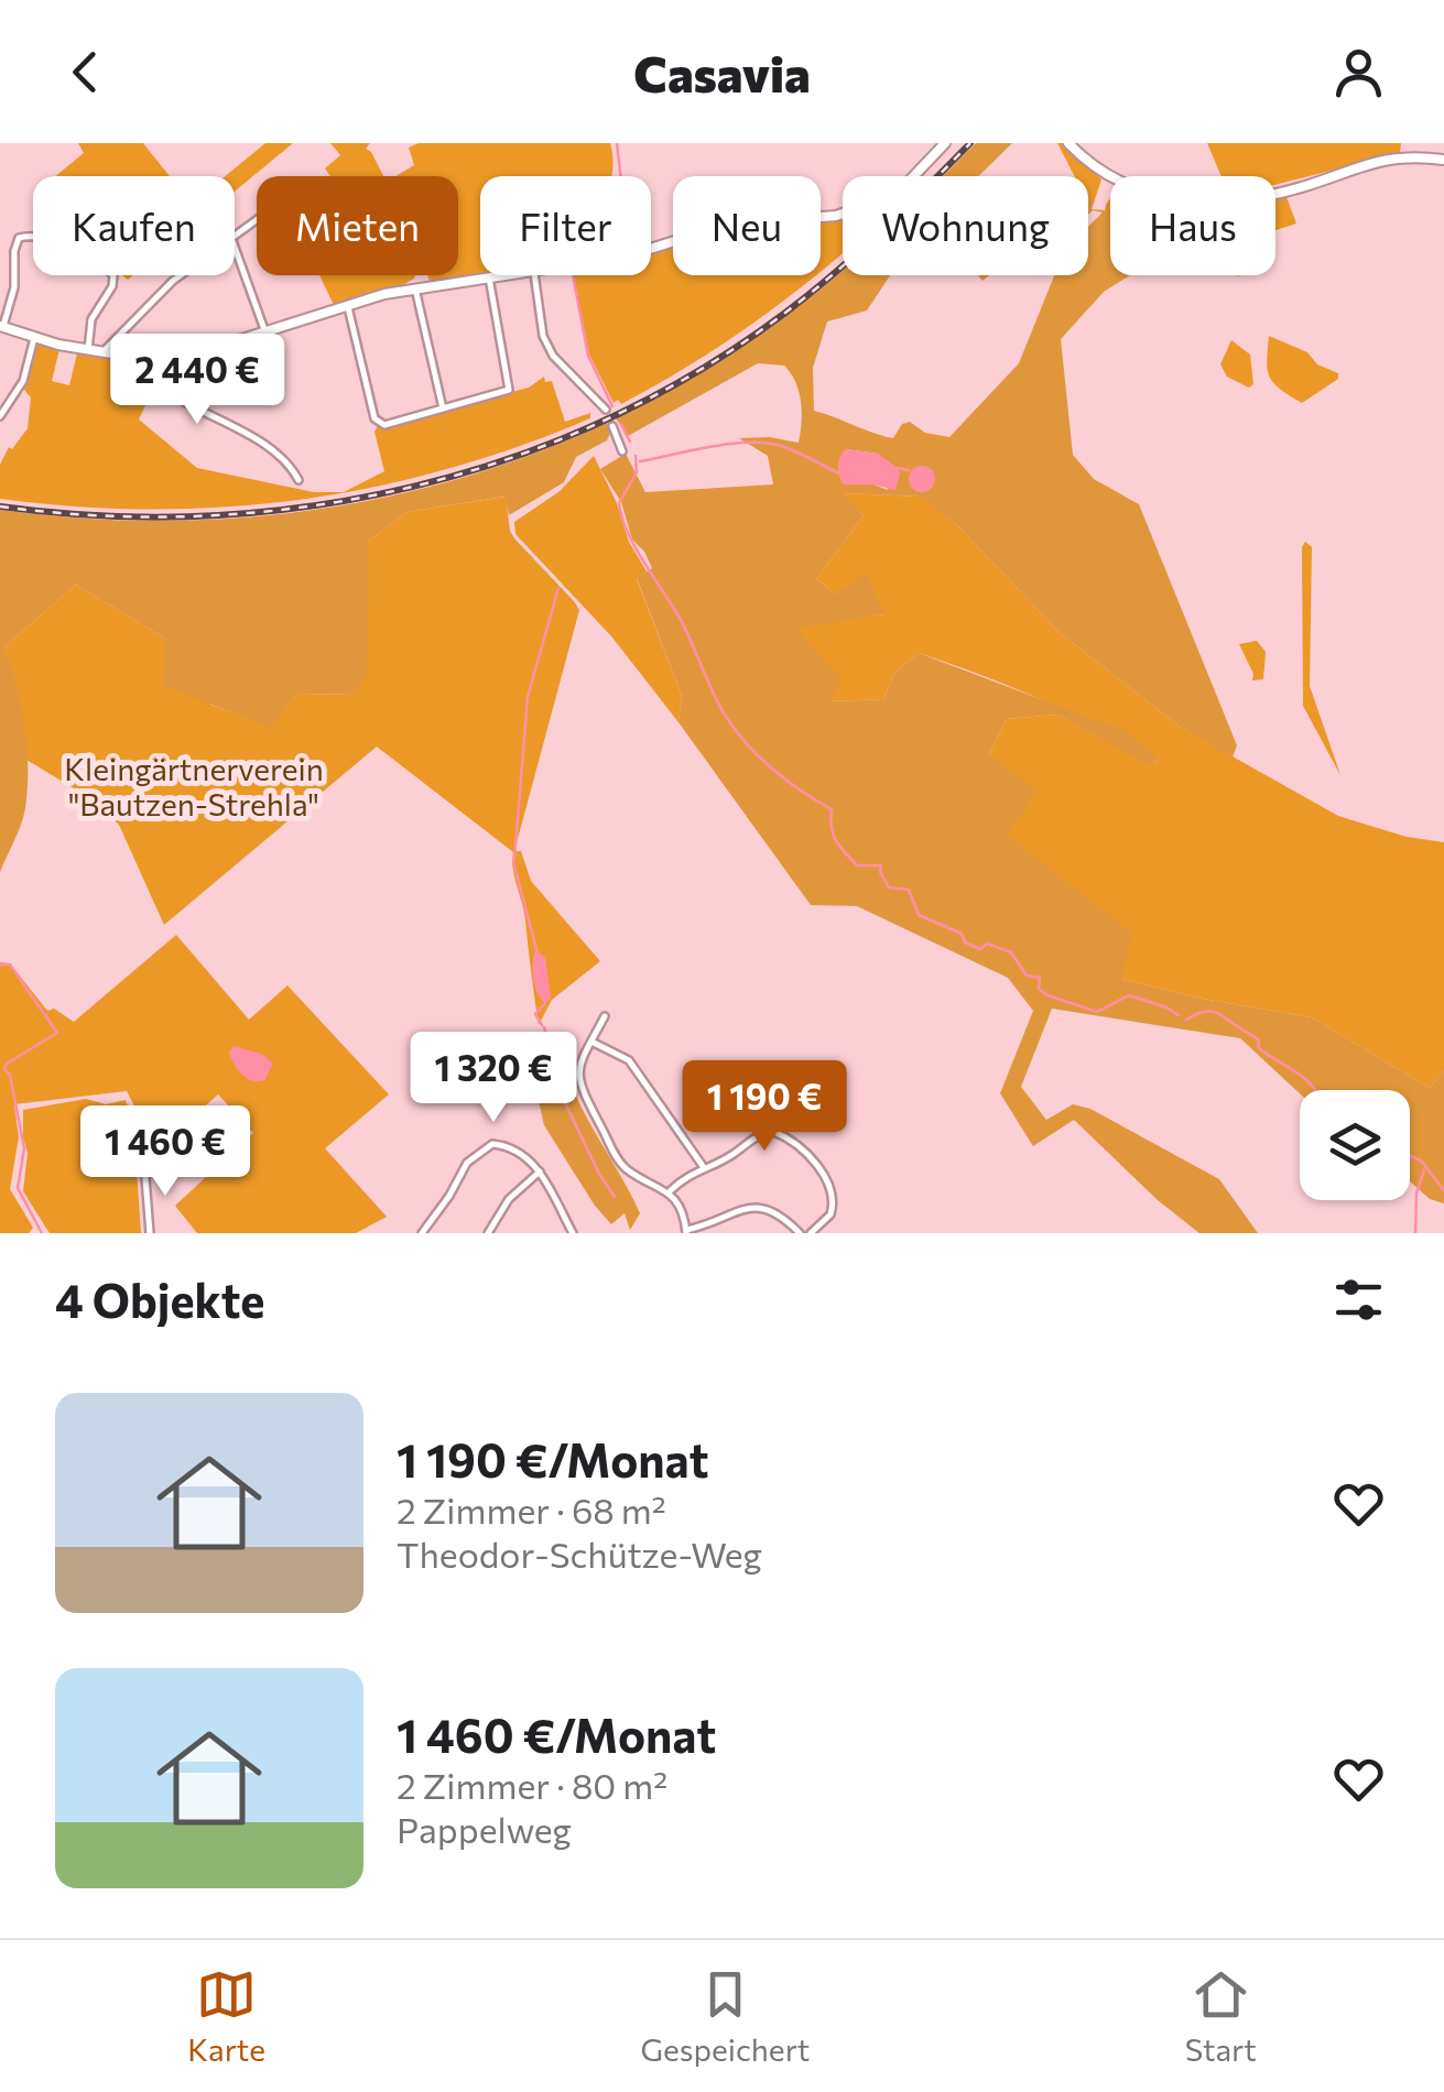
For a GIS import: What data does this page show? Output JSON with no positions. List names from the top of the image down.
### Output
{
  "parks": ["Kleingärtnerverein \"Bautzen-Strehla\""],
  "page": {
    "header": "Casavia",
    "chip": [
      "Kaufen",
      "Mieten",
      "Filter",
      "Neu",
      "Wohnung",
      "Haus"
    ],
    "price": [
      "2 440 €",
      "1 320 €",
      "1 190 €",
      "1 460 €"
    ],
    "heading": "4 Objekte",
    "list": [
      {
        "name": "1 190 €/Monat",
        "note": "2 Zimmer · 68 m² · Theodor-Schütze-Weg"
      },
      {
        "name": "1 460 €/Monat",
        "note": "2 Zimmer · 80 m² · Pappelweg"
      }
    ],
    "tabs": ["Karte", "Gespeichert", "Start"]
  }
}
